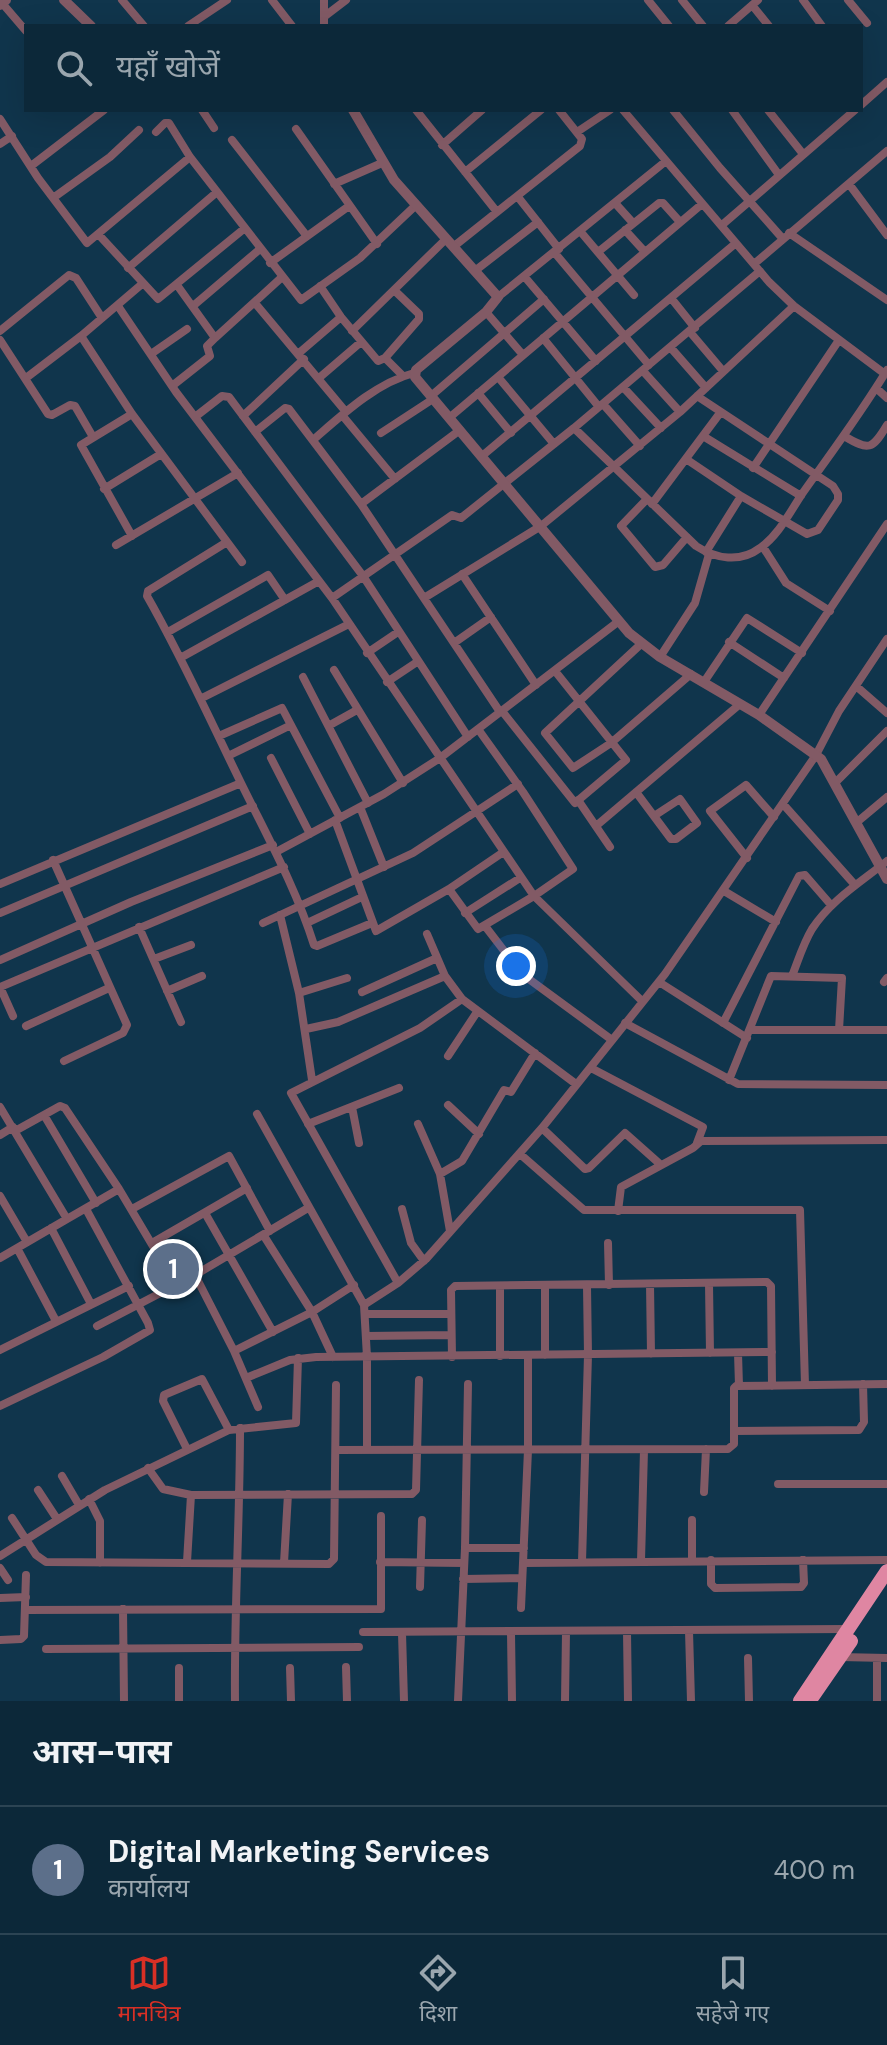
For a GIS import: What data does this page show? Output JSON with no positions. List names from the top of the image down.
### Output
{
  "page": {
    "search": "यहाँ खोजें",
    "pins": "1",
    "heading": "आस-पास",
    "list": [
      {
        "mark": "1",
        "name": "Digital Marketing Services",
        "note": "कार्यालय",
        "value": "400 m"
      }
    ],
    "nav": ["मानचित्र", "दिशा", "सहेजे गए"]
  }
}
